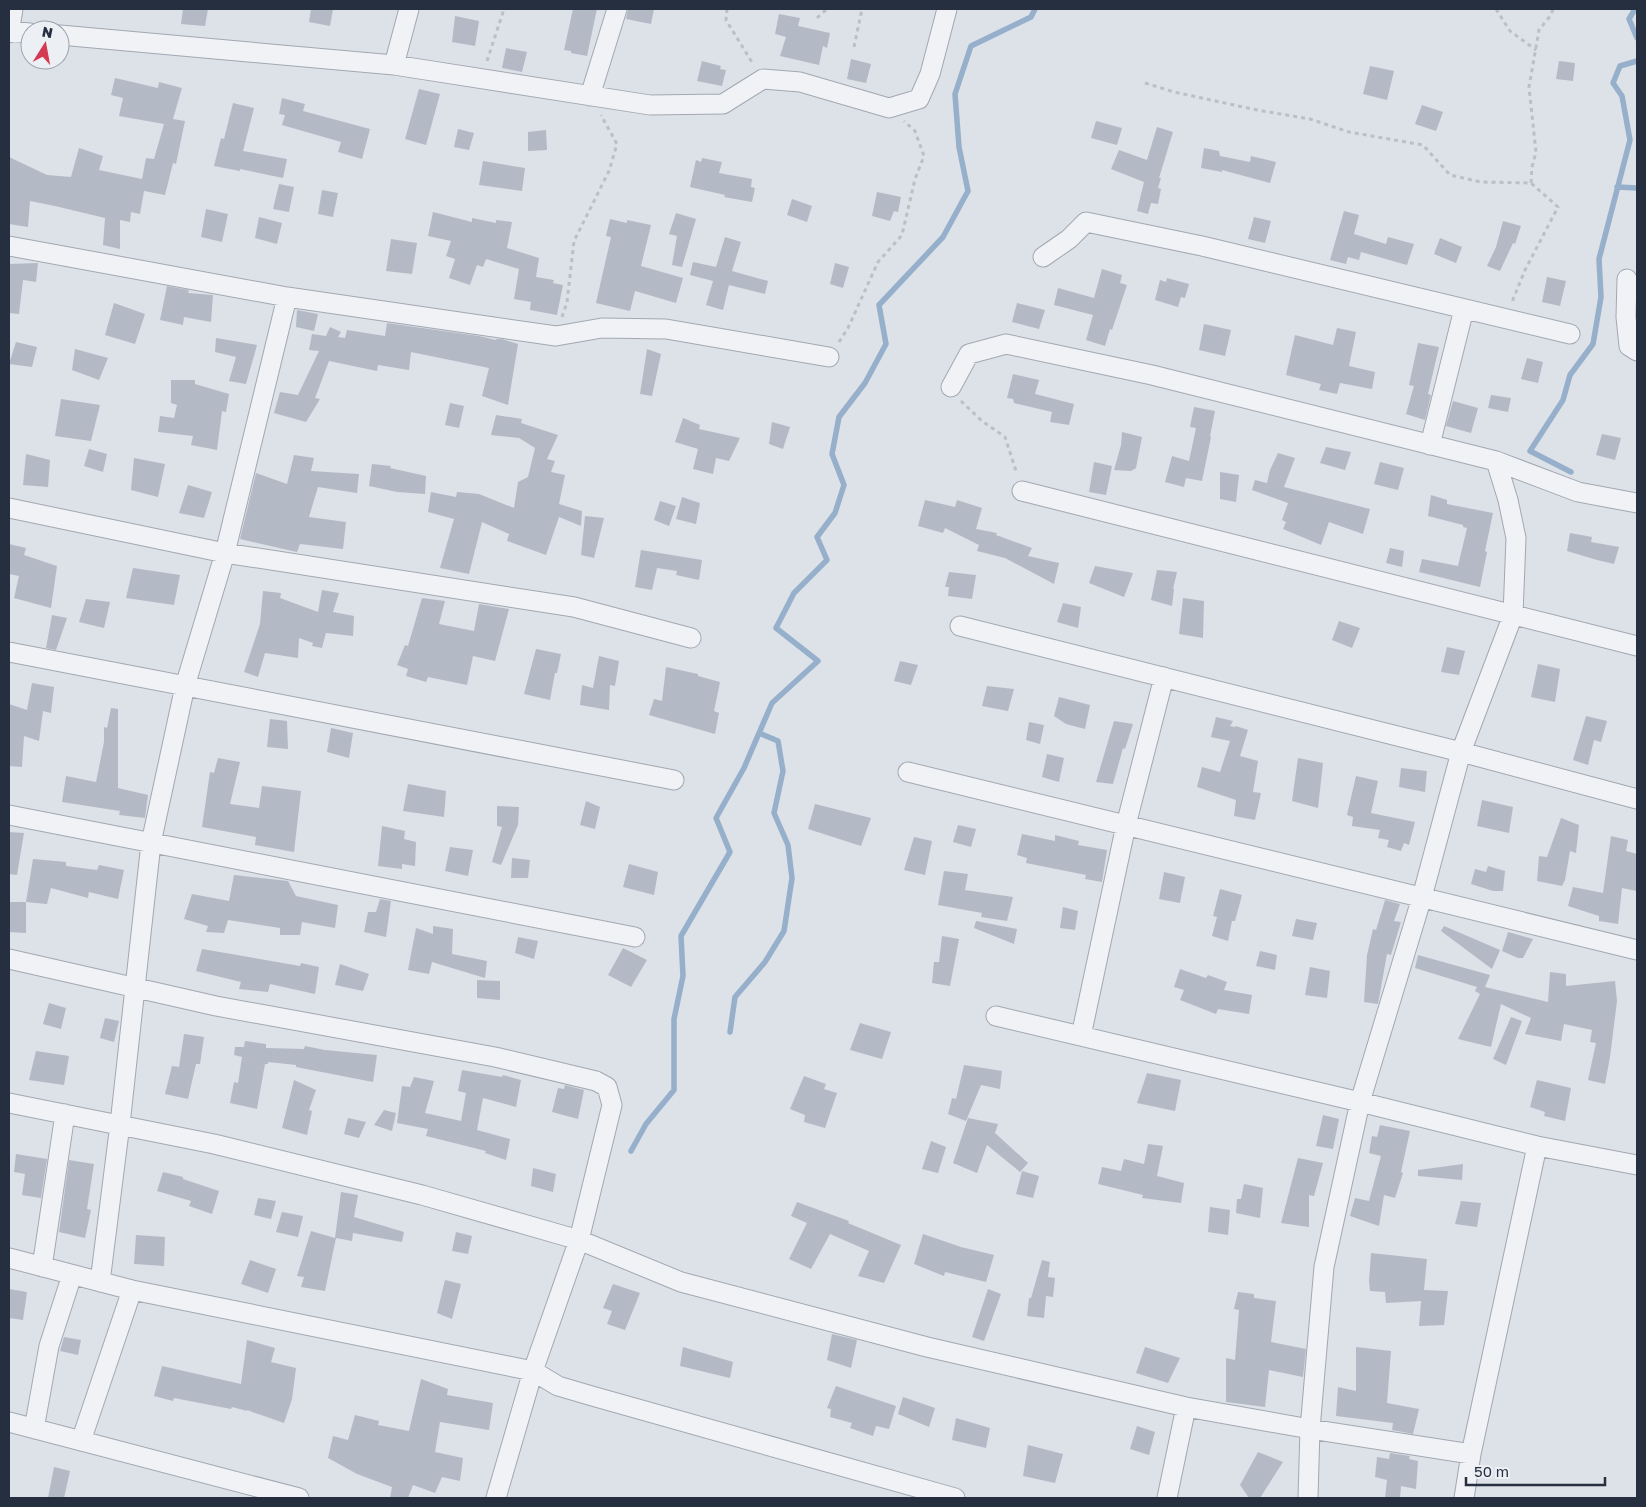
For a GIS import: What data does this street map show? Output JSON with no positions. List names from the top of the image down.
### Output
{
  "scale_bar": "50 m",
  "north": "top"
}
